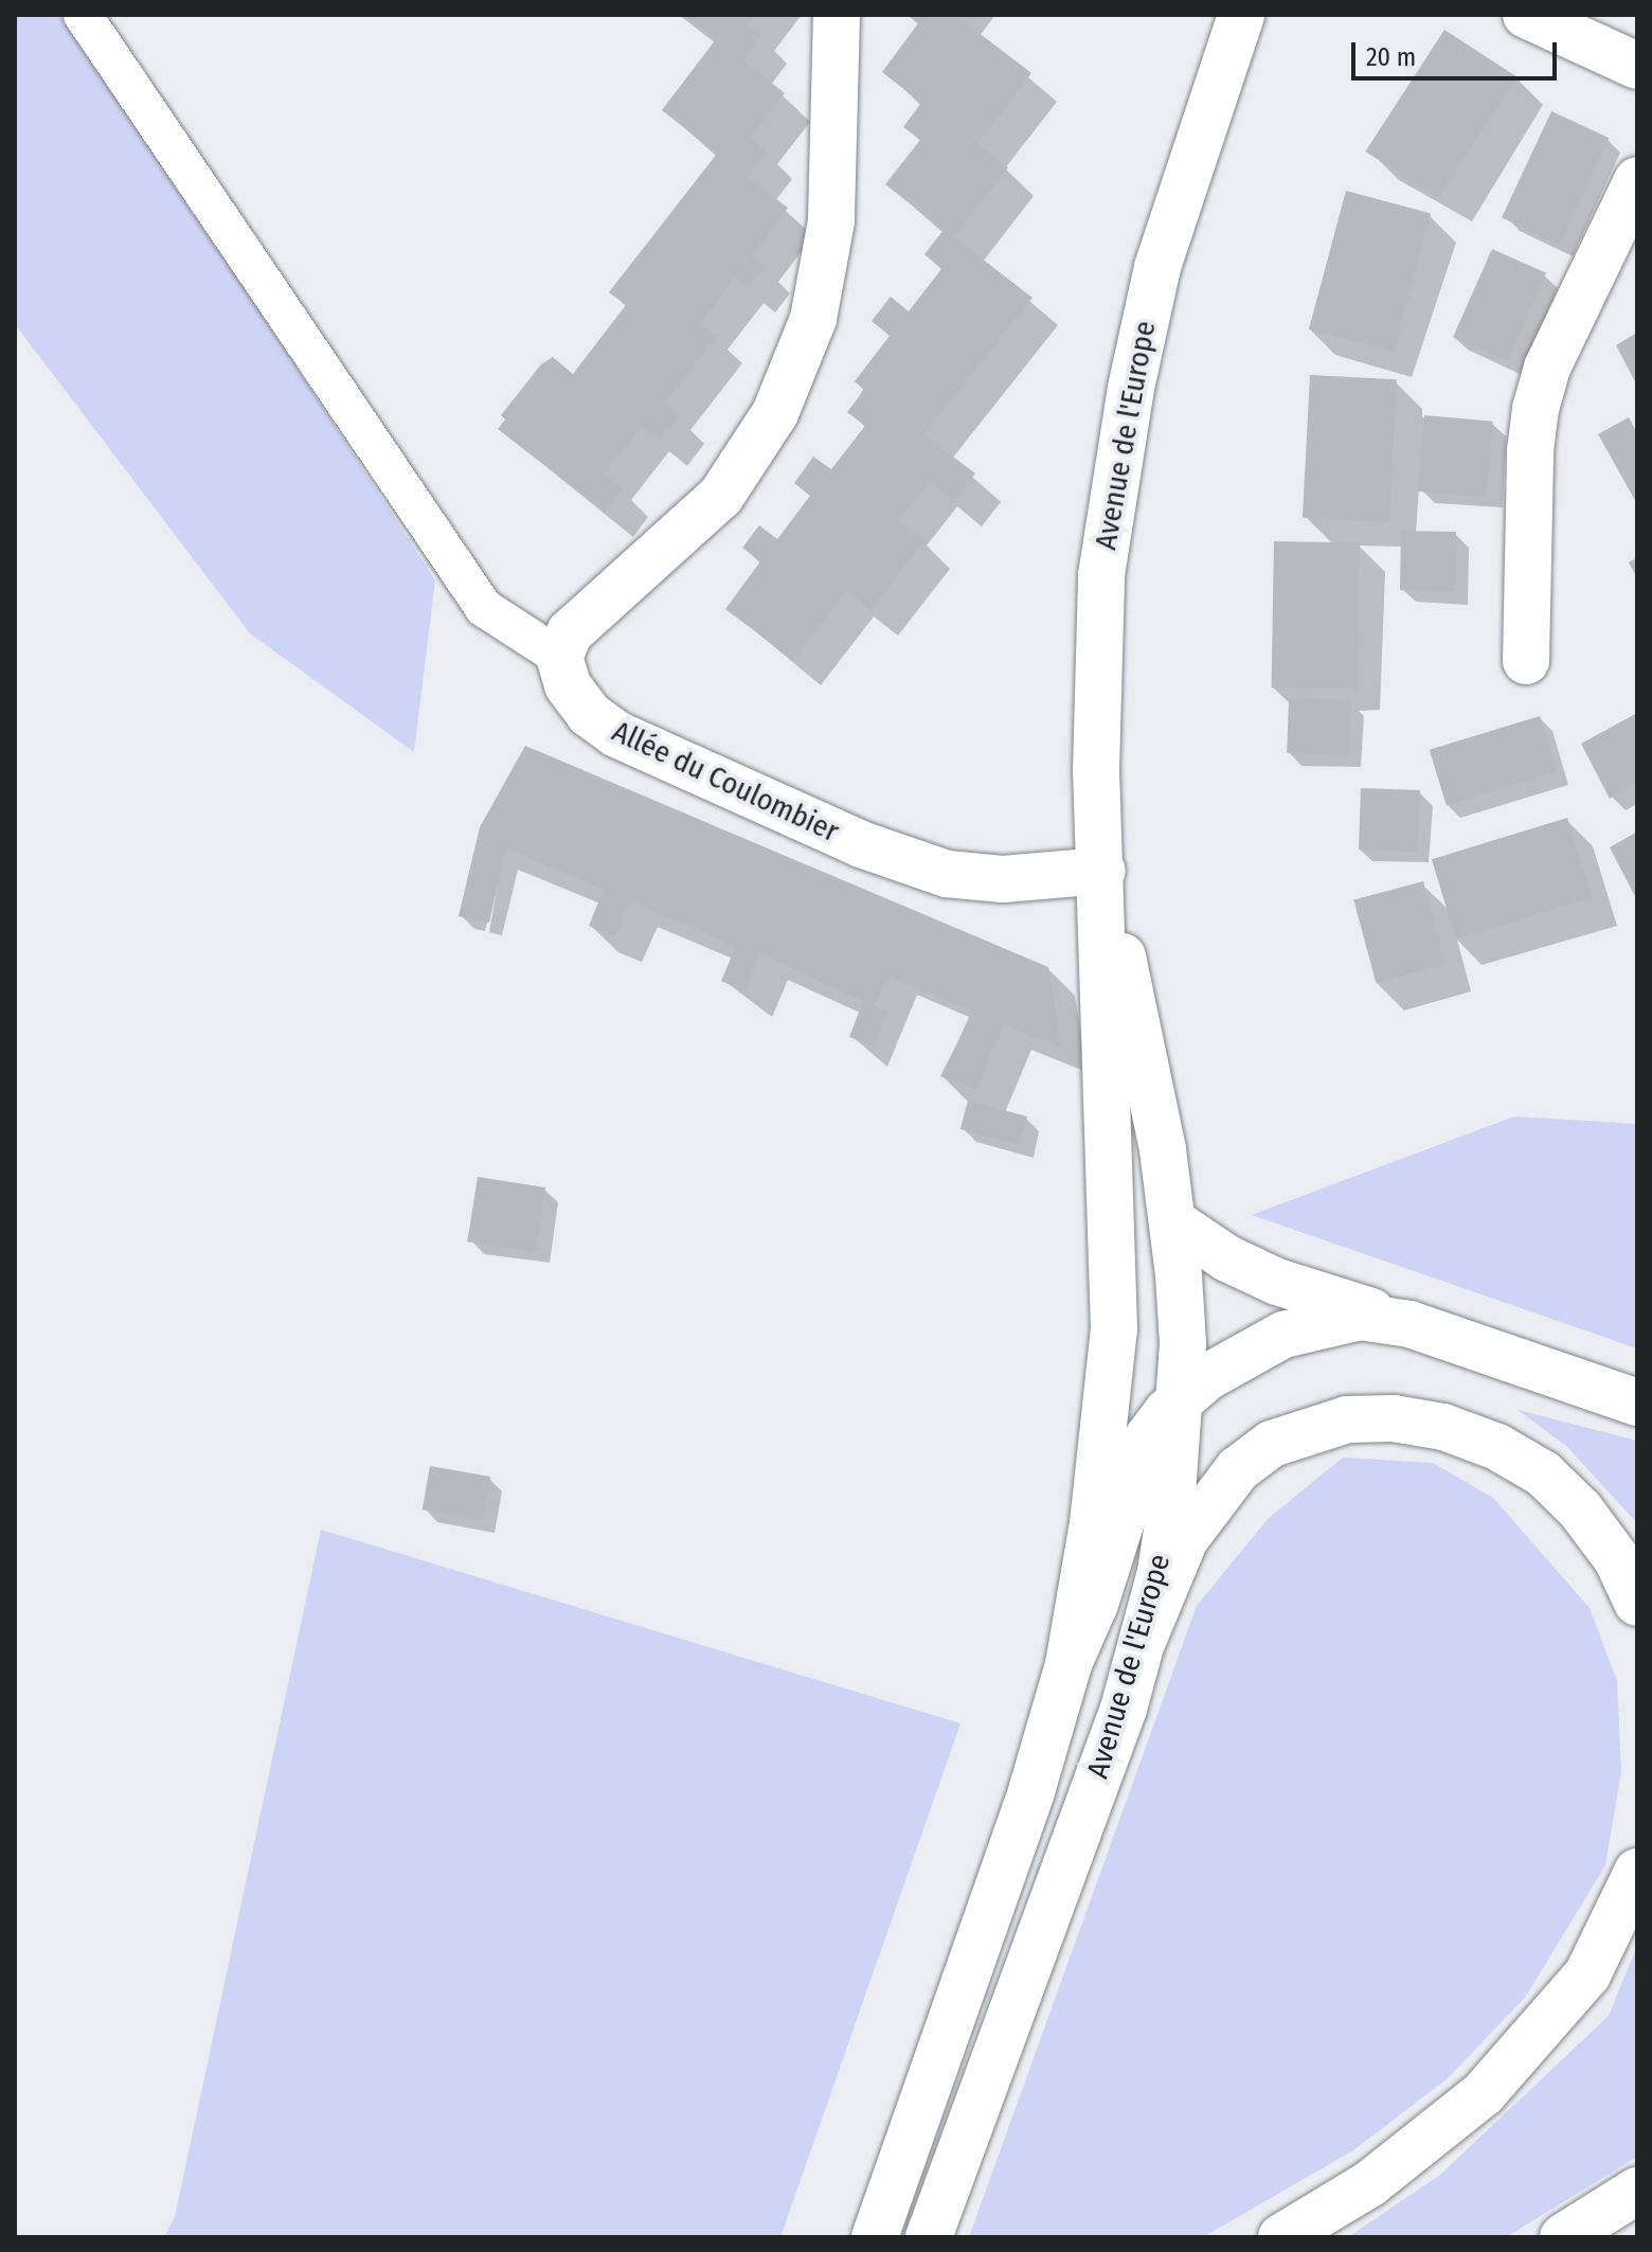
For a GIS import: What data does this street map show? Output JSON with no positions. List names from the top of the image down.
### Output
{
  "streets": {
    "main road": ["Avenue de l'Europe", "Allée du Coulombier"]
  },
  "crossings": [
    ["Avenue de l'Europe", "Allée du Coulombier"]
  ],
  "scale_bar": "20 m"
}
